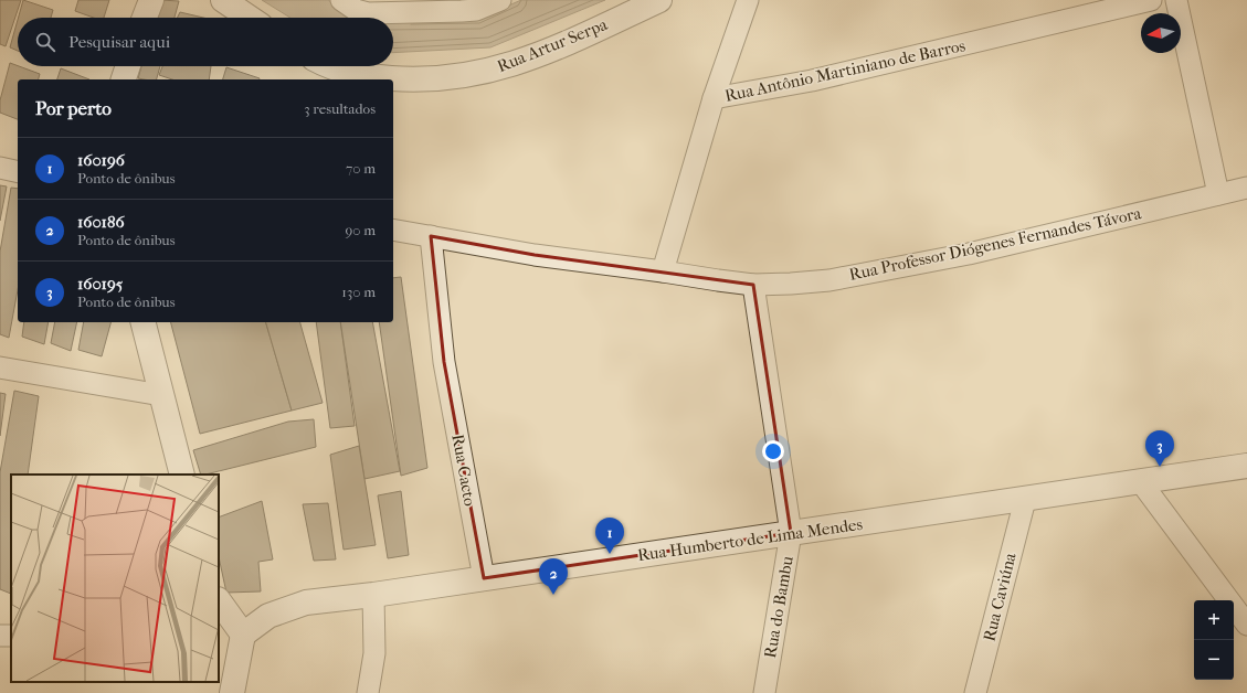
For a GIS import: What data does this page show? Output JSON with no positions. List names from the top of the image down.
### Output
{
  "streets": {
    "street": [
      "Rua Artur Serpa",
      "Rua Antônio Martiniano de Barros",
      "Rua Professor Diógenes Fernandes Távora",
      "Rua Cacto",
      "Rua Humberto de Lima Mendes",
      "Rua Caviúna",
      "Rua do Bambu"
    ]
  },
  "crossings": [
    ["Rua Antônio Martiniano de Barros", "Rua Professor Diógenes Fernandes Távora"],
    ["Rua Professor Diógenes Fernandes Távora", "Rua Cacto"],
    ["Rua Professor Diógenes Fernandes Távora", "Rua do Bambu"],
    ["Rua Cacto", "Rua Humberto de Lima Mendes"],
    ["Rua Humberto de Lima Mendes", "Rua Caviúna"],
    ["Rua Humberto de Lima Mendes", "Rua do Bambu"]
  ],
  "north": "left",
  "page": {
    "search": "Pesquisar aqui",
    "heading": ["Por perto", "3 resultados"],
    "list": [
      {
        "mark": "1",
        "name": "160196",
        "note": "Ponto de ônibus",
        "value": "70 m"
      },
      {
        "mark": "2",
        "name": "160186",
        "note": "Ponto de ônibus",
        "value": "90 m"
      },
      {
        "mark": "3",
        "name": "160195",
        "note": "Ponto de ônibus",
        "value": "130 m"
      }
    ],
    "pins": ["3", "1", "2"],
    "map_buttons": ["+", "−"]
  }
}
